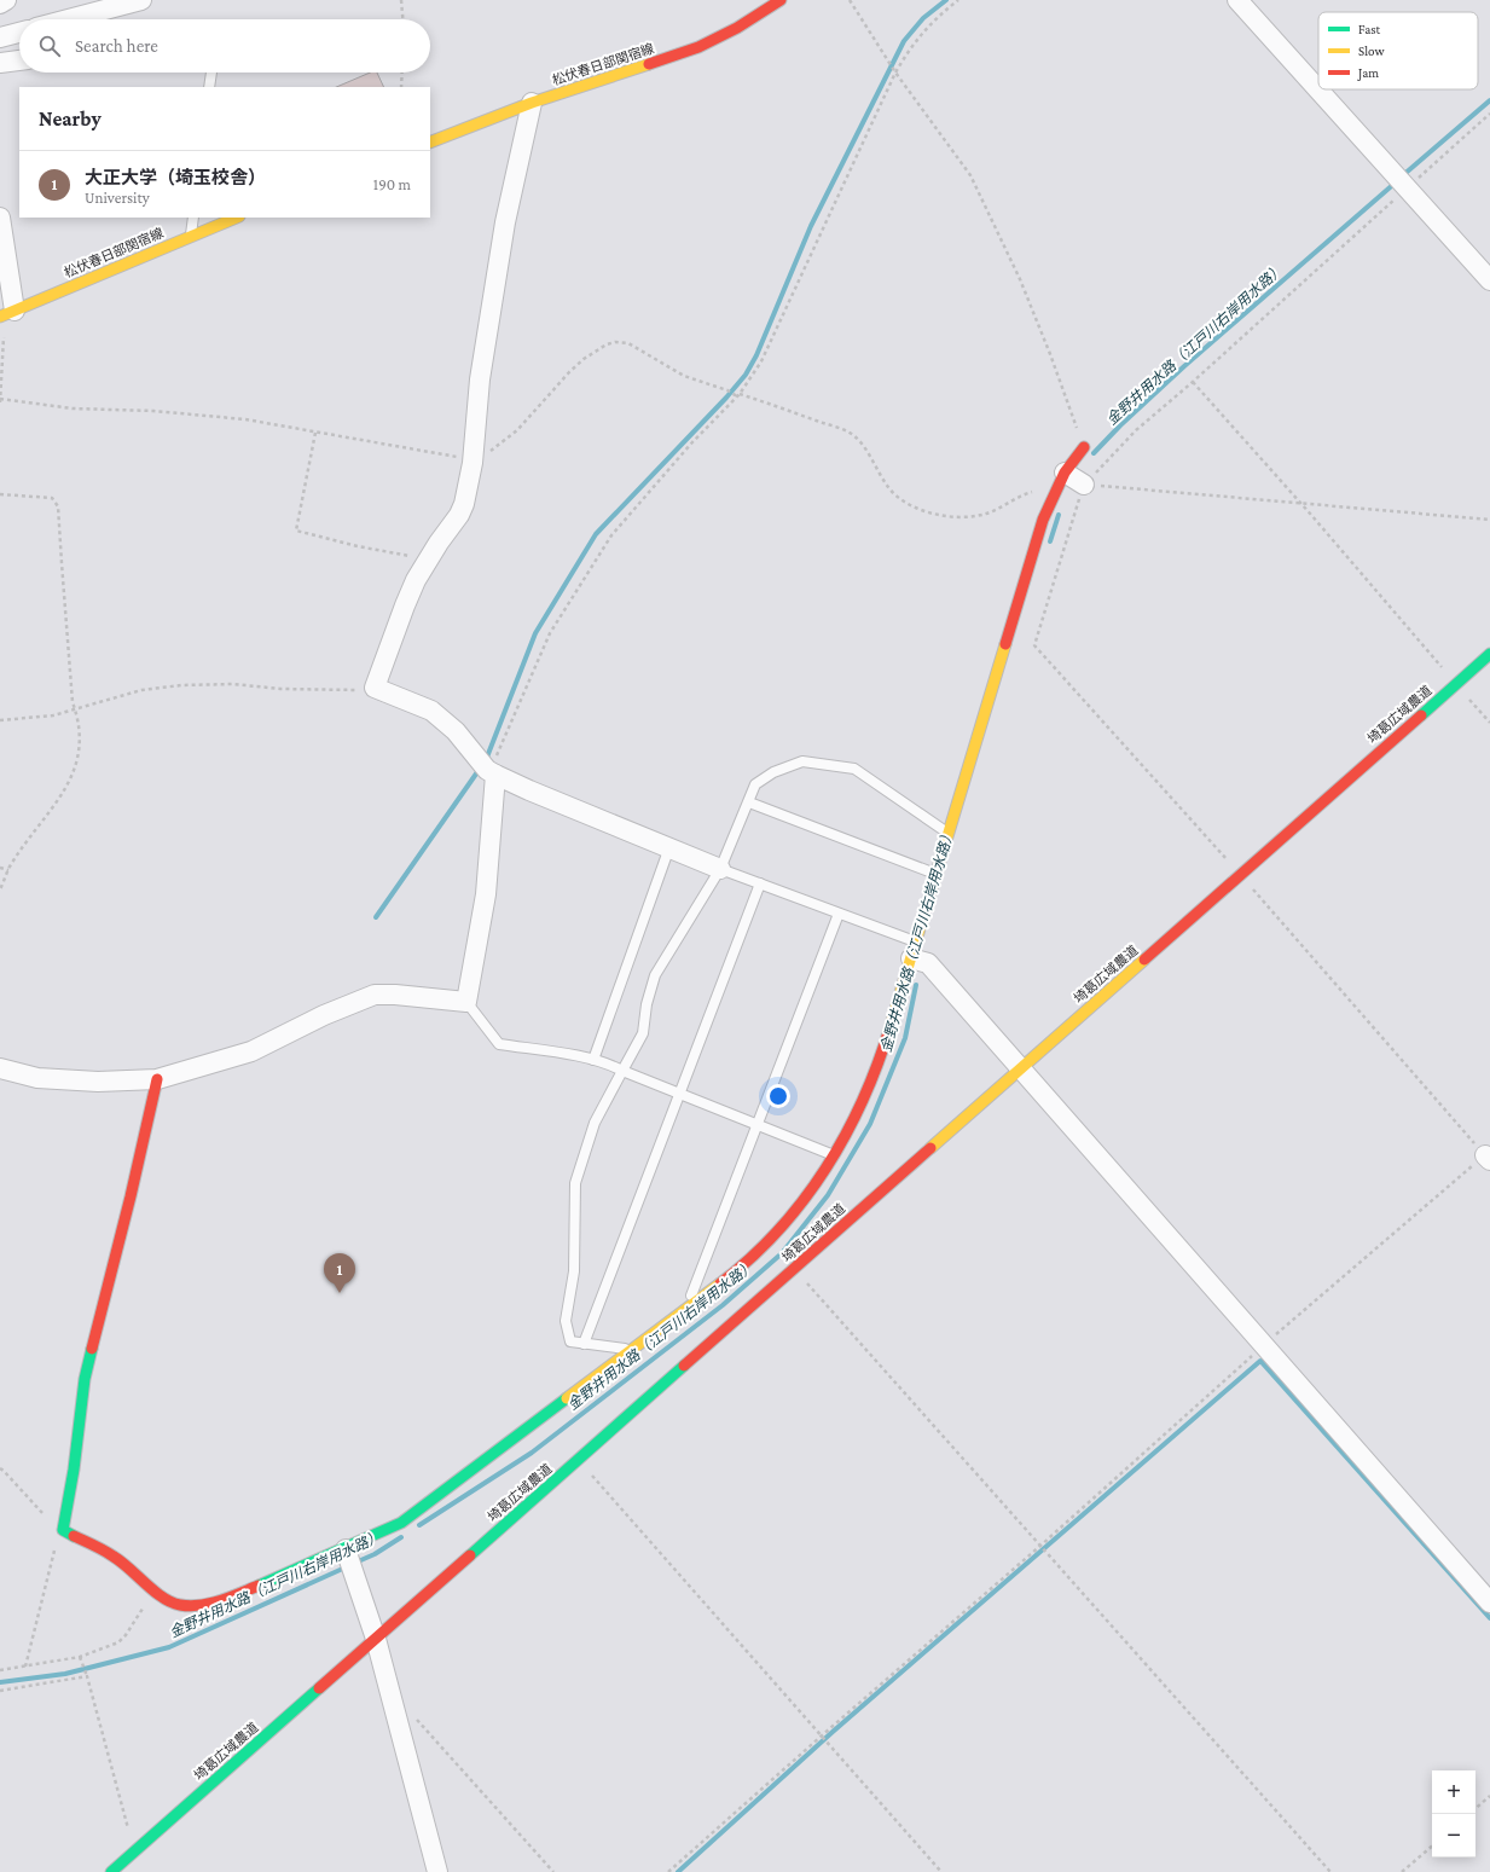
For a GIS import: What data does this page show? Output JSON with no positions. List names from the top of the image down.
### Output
{
  "streets": {
    "street": ["松伏春日部関宿線", "埼葛広域農道"]
  },
  "water": ["金野井用水路（江戸川右岸用水路）"],
  "legend": ["Fast", "Slow", "Jam"],
  "page": {
    "search": "Search here",
    "heading": "Nearby",
    "list": [
      {
        "mark": "1",
        "name": "大正大学（埼玉校舎）",
        "note": "University",
        "value": "190 m"
      }
    ],
    "pins": "1",
    "map_buttons": ["+", "−"]
  }
}
